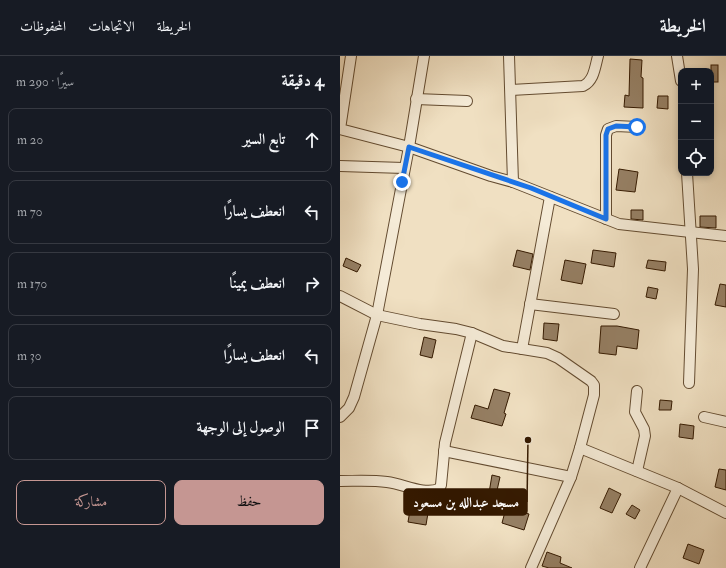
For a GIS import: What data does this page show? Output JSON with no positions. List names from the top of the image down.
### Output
{
  "places": ["مسجد عبدالله بن مسعود"],
  "page": {
    "header": "الخريطة",
    "nav": ["الخريطة", "الاتجاهات", "المحفوظات"],
    "heading": ["4 دقيقة", "سيرًا · 290 m"],
    "map_buttons": ["+", "−"],
    "list": [
      ["تابع السير", "20 m"],
      ["انعطف يسارًا", "70 m"],
      ["انعطف يمينًا", "170 m"],
      ["انعطف يسارًا", "30 m"],
      "الوصول إلى الوجهة"
    ],
    "buttons": ["حفظ", "مشاركة"]
  }
}
